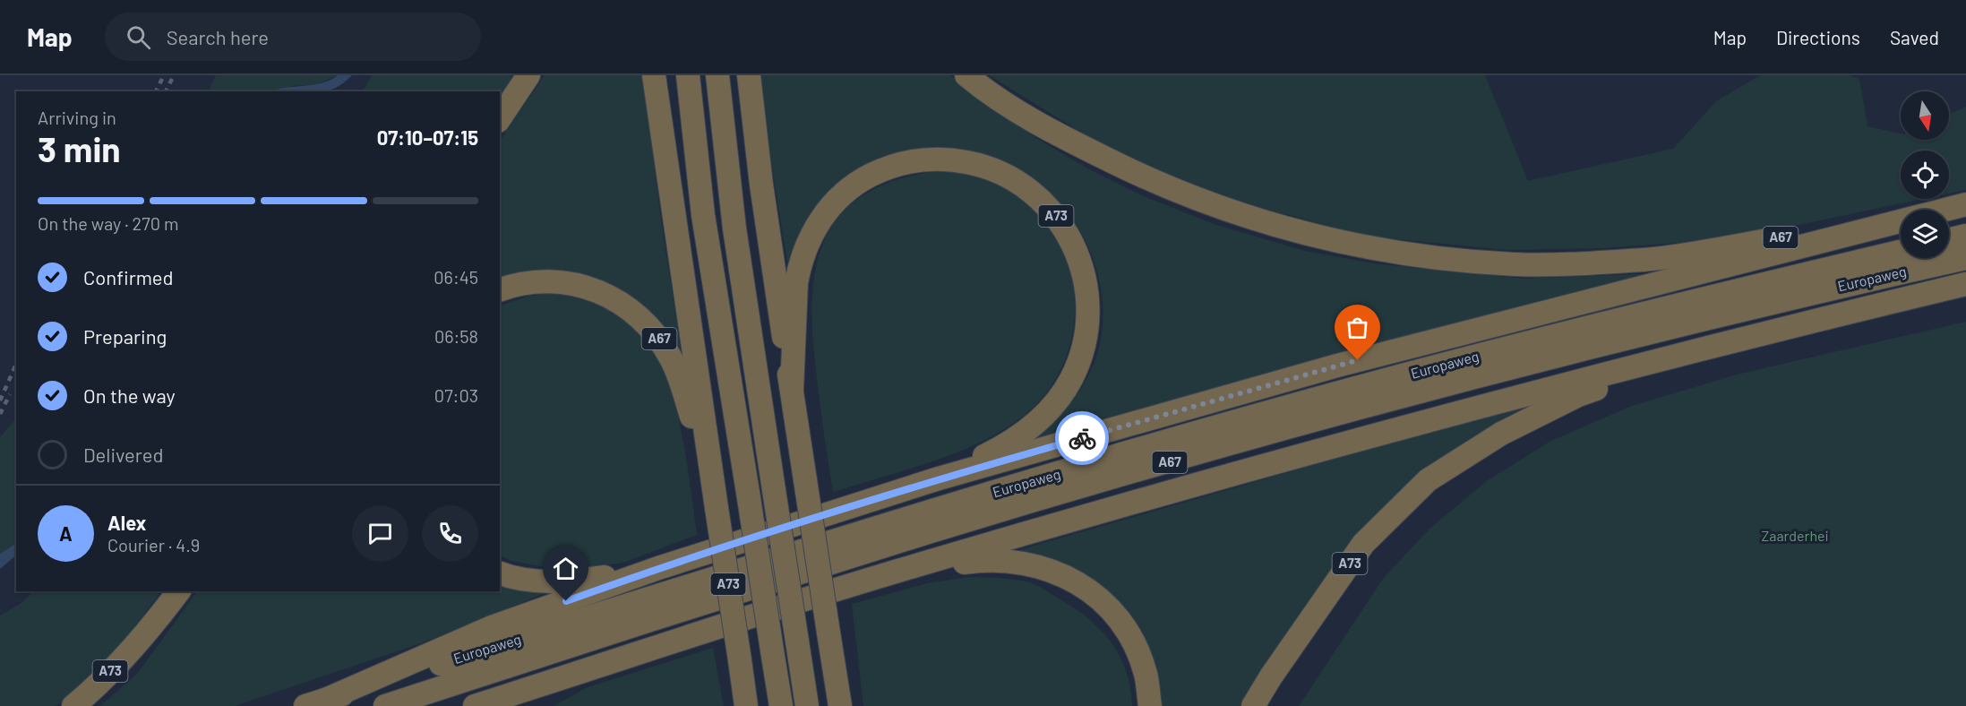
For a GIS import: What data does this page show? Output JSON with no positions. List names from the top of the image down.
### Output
{
  "streets": {
    "highway": ["A73", "A67", "Europaweg"]
  },
  "crossings": [
    ["A73", "A67"],
    ["A67", "Europaweg"]
  ],
  "parks": ["Zaarderhei"],
  "north": "bottom",
  "page": {
    "header": "Map",
    "search": "Search here",
    "nav": ["Map", "Directions", "Saved"],
    "heading": ["3 min", "Arriving in", "07:10–07:15"],
    "panel": ["Alex", "Courier · 4.9"],
    "bar": "On the way · 270 m",
    "list": [
      ["Confirmed", "06:45"],
      ["Preparing", "06:58"],
      ["On the way", "07:03"],
      "Delivered"
    ],
    "round": "A"
  }
}
